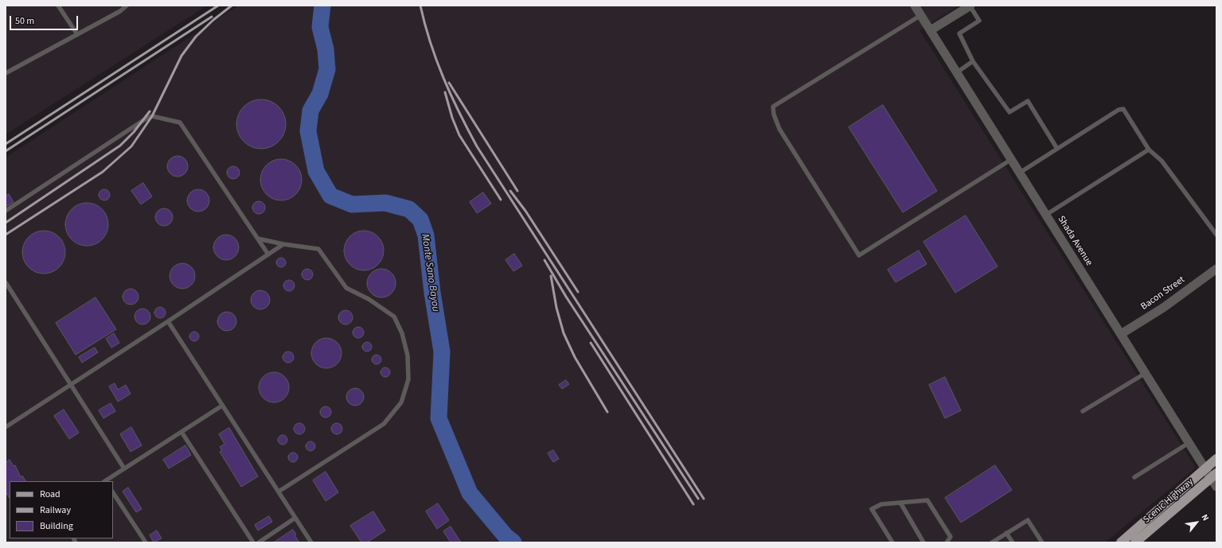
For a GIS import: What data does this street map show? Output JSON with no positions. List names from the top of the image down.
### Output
{
  "streets": {
    "main road": ["Scenic Highway"],
    "street": ["Shada Avenue", "Bacon Street"]
  },
  "crossings": [
    ["Shada Avenue", "Bacon Street"],
    ["Shada Avenue", "Scenic Highway"]
  ],
  "water": ["Monte Sano Bayou"],
  "legend": ["Road", "Railway", "Building"],
  "scale_bar": "50 m",
  "north": "top right"
}
